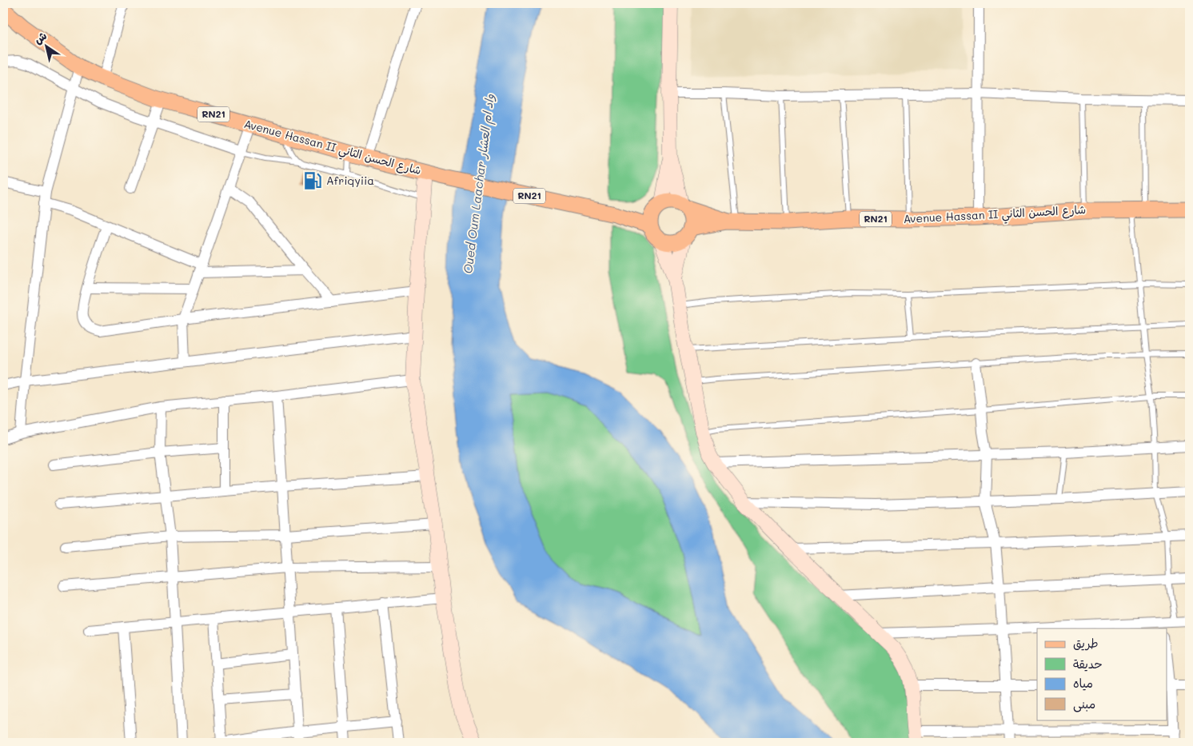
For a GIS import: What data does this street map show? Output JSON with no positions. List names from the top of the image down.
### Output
{
  "streets": {
    "main road": ["RN21", "Avenue Hassan II شارع الحسن الثاني"]
  },
  "water": ["Oued Oum Laachar واد ام العشار"],
  "places": {
    "fuel station": ["Afriqyiia"]
  },
  "legend": [
    "طريق",
    "حديقة",
    "مياه",
    "مبنى"
  ],
  "north": "top left"
}
